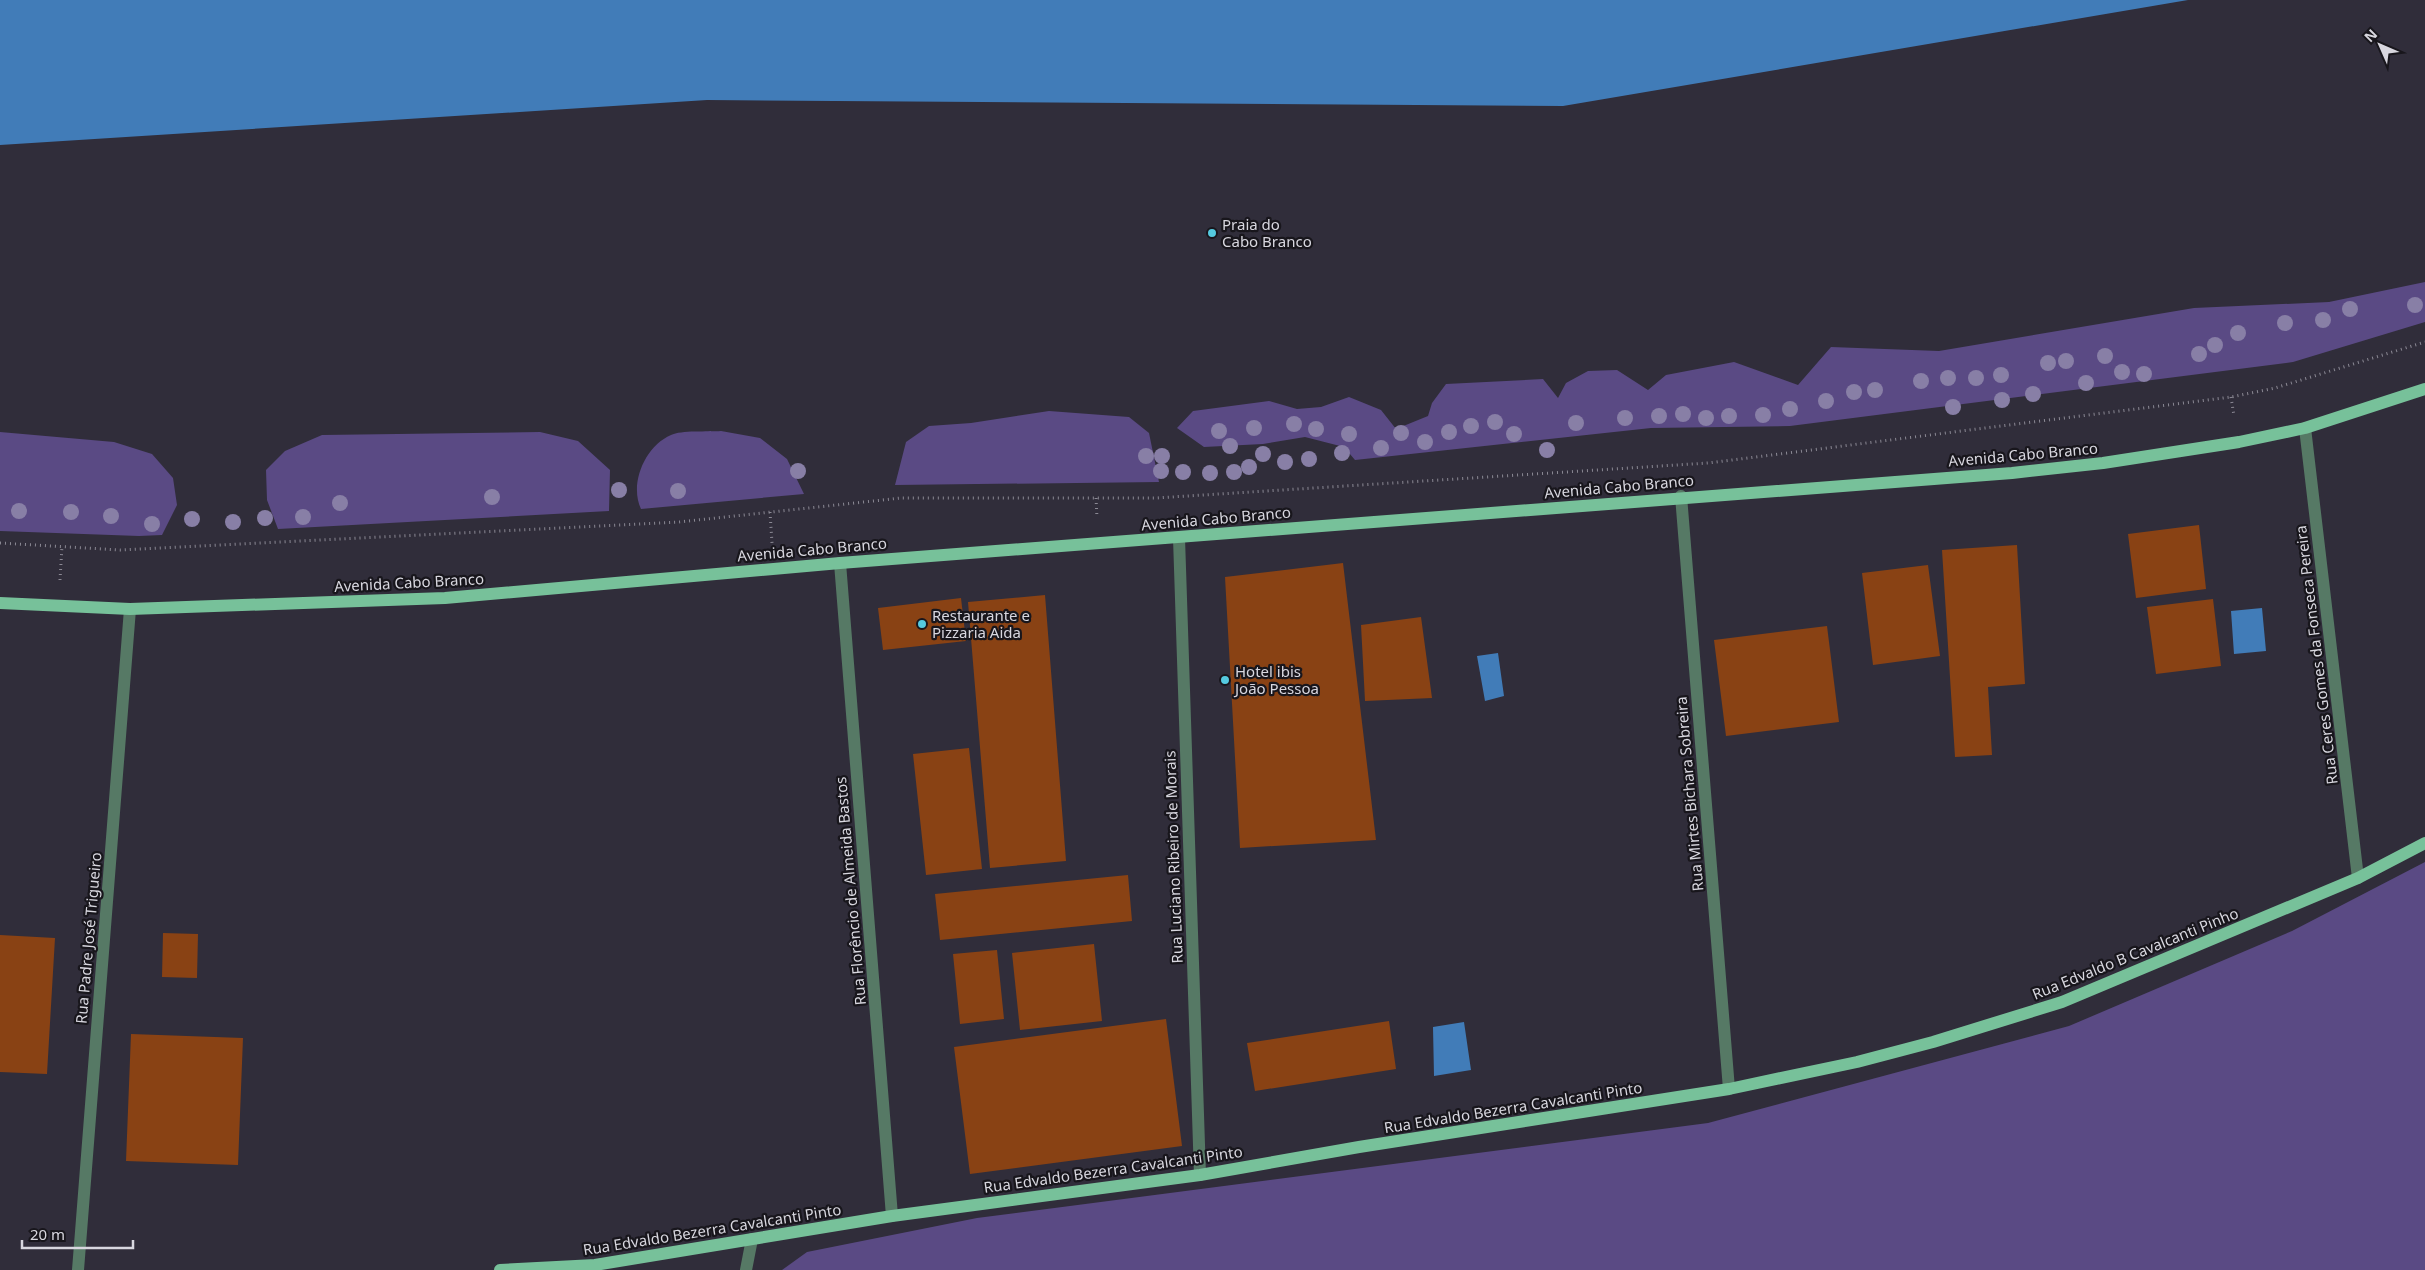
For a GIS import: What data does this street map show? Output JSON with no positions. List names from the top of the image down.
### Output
{
  "streets": {
    "main road": ["Avenida Cabo Branco", "Rua Edvaldo B Cavalcanti Pinho", "Rua Edvaldo Bezerra Cavalcanti Pinto"],
    "street": [
      "Rua Ceres Gomes da Fonseca Pereira",
      "Rua Mirtes Bichara Sobreira",
      "Rua Luciano Ribeiro de Morais",
      "Rua Florêncio de Almeida Bastos",
      "Rua Padre José Trigueiro"
    ]
  },
  "crossings": [
    ["Avenida Cabo Branco", "Rua Ceres Gomes da Fonseca Pereira"],
    ["Avenida Cabo Branco", "Rua Mirtes Bichara Sobreira"],
    ["Avenida Cabo Branco", "Rua Luciano Ribeiro de Morais"],
    ["Avenida Cabo Branco", "Rua Florêncio de Almeida Bastos"],
    ["Avenida Cabo Branco", "Rua Padre José Trigueiro"],
    ["Rua Ceres Gomes da Fonseca Pereira", "Rua Edvaldo B Cavalcanti Pinho"],
    ["Rua Mirtes Bichara Sobreira", "Rua Edvaldo B Cavalcanti Pinho"],
    ["Rua Mirtes Bichara Sobreira", "Rua Edvaldo Bezerra Cavalcanti Pinto"],
    ["Rua Luciano Ribeiro de Morais", "Rua Edvaldo Bezerra Cavalcanti Pinto"],
    ["Rua Florêncio de Almeida Bastos", "Rua Edvaldo Bezerra Cavalcanti Pinto"],
    ["Rua Edvaldo B Cavalcanti Pinho", "Rua Edvaldo Bezerra Cavalcanti Pinto"]
  ],
  "places": ["Praia do Cabo Branco", "Restaurante e Pizzaria Aida", "Hotel ibis João Pessoa"],
  "scale_bar": "20 m",
  "north": "top left"
}
